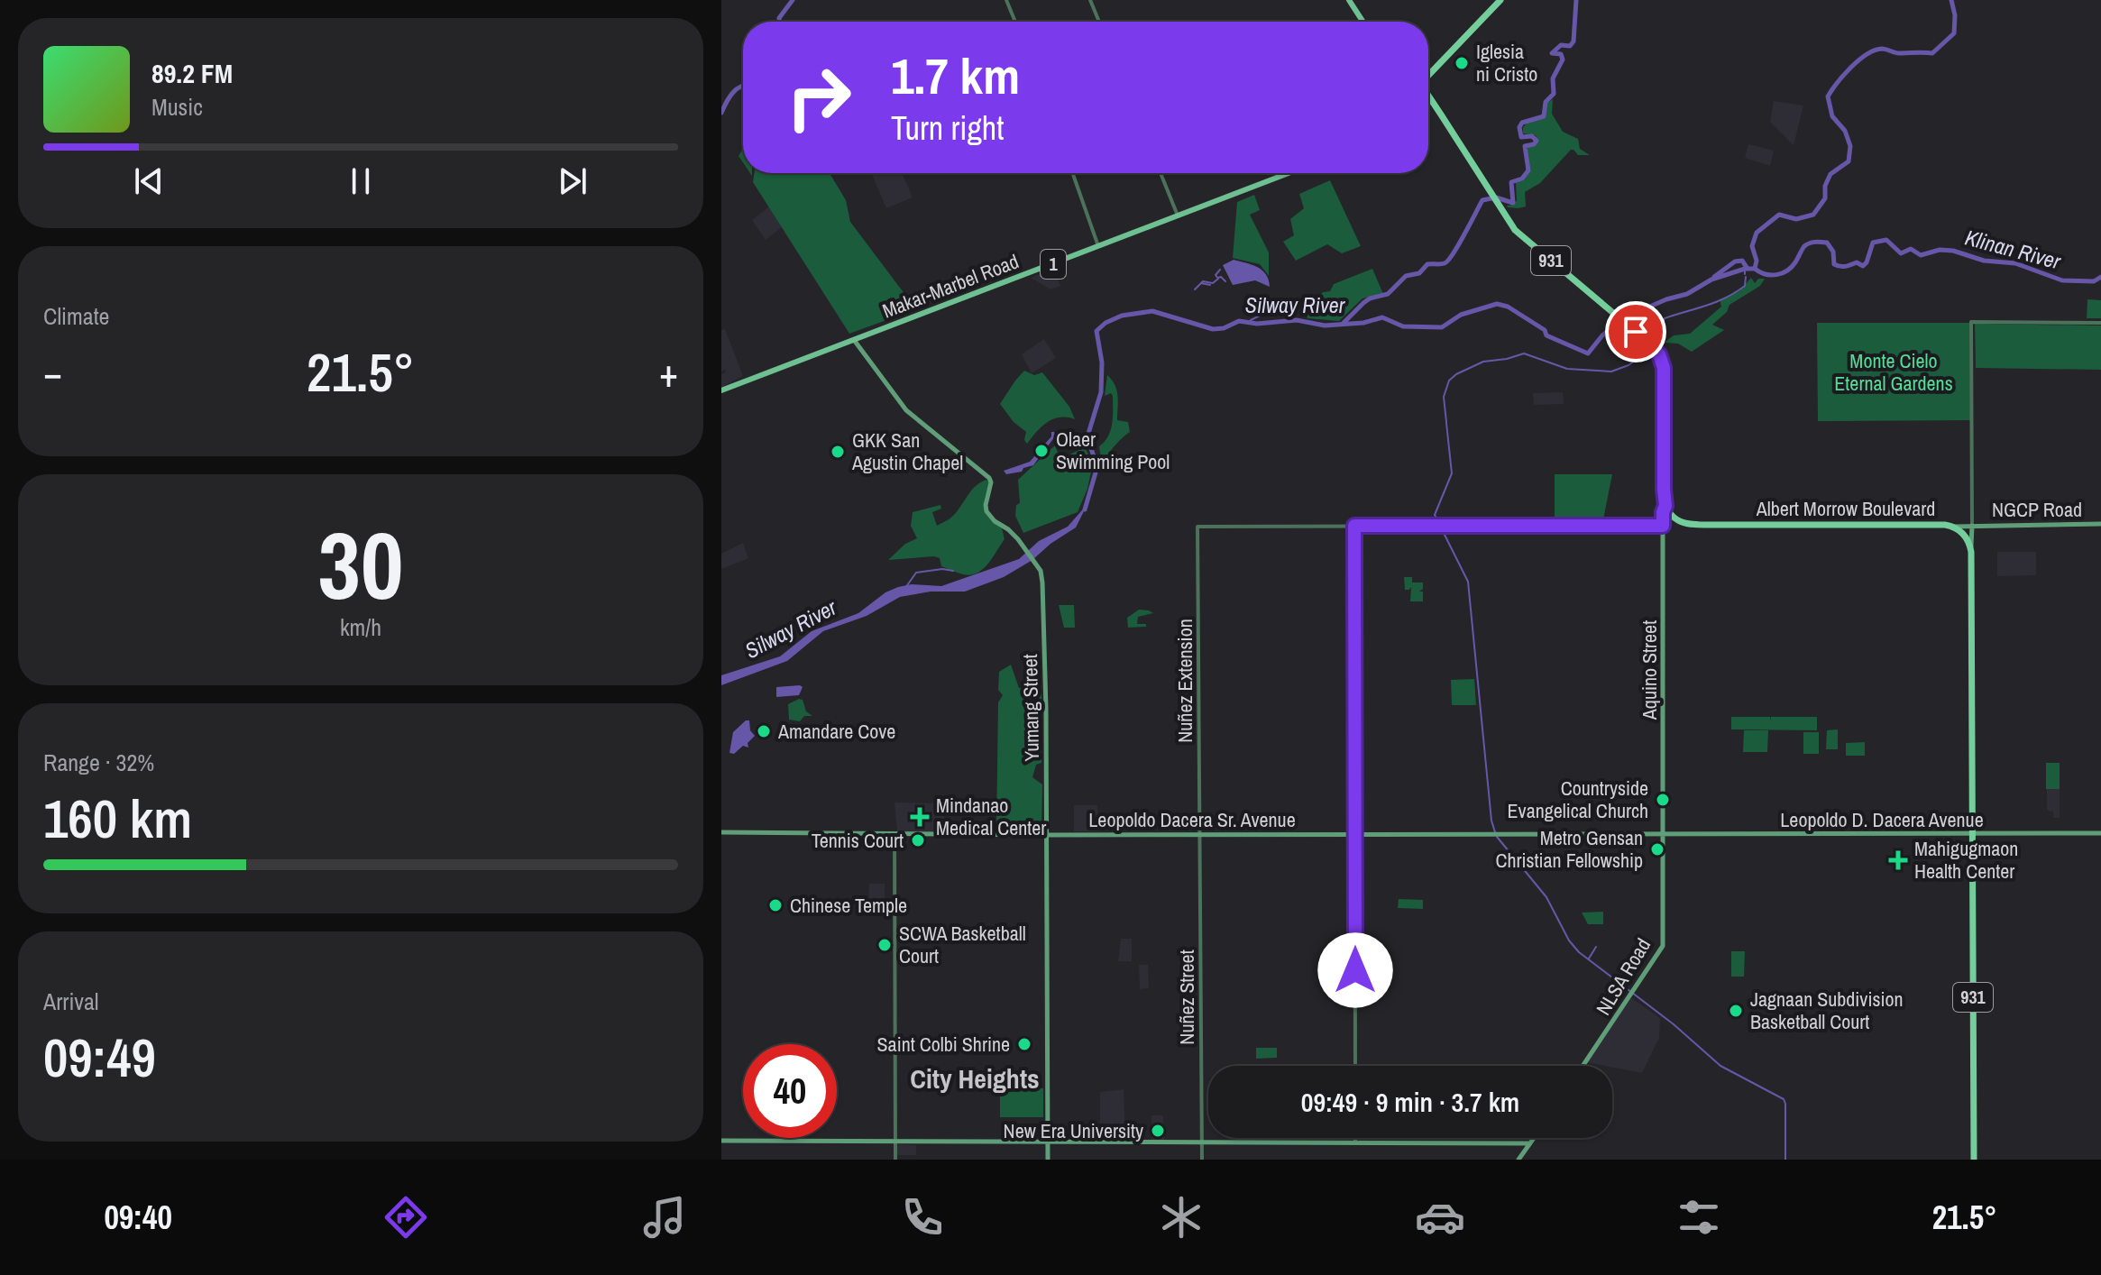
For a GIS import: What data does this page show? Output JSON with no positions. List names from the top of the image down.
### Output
{
  "streets": {
    "highway": ["931", "Albert Morrow Boulevard"],
    "main road": [
      "1",
      "Makar-Marbel Road",
      "NGCP Road",
      "Aquino Street",
      "Yumang Street",
      "Leopoldo Dacera Sr. Avenue",
      "Leopoldo D. Dacera Avenue",
      "NLSA Road"
    ],
    "street": ["Nuñez Extension", "Nuñez Street"]
  },
  "crossings": [
    ["931", "Albert Morrow Boulevard"],
    ["931", "Aquino Street"],
    ["931", "Leopoldo D. Dacera Avenue"],
    ["Makar-Marbel Road", "Yumang Street"],
    ["Albert Morrow Boulevard", "NGCP Road"],
    ["Albert Morrow Boulevard", "Aquino Street"],
    ["Aquino Street", "Leopoldo Dacera Sr. Avenue"],
    ["Aquino Street", "Leopoldo D. Dacera Avenue"],
    ["Aquino Street", "NLSA Road"],
    ["Nuñez Extension", "Leopoldo Dacera Sr. Avenue"],
    ["Nuñez Extension", "Nuñez Street"],
    ["Yumang Street", "Leopoldo Dacera Sr. Avenue"],
    ["Leopoldo Dacera Sr. Avenue", "Leopoldo D. Dacera Avenue"],
    ["Leopoldo Dacera Sr. Avenue", "NLSA Road"],
    ["Leopoldo Dacera Sr. Avenue", "Nuñez Street"],
    ["Leopoldo D. Dacera Avenue", "NLSA Road"]
  ],
  "districts": ["City Heights"],
  "water": ["Klinan River", "Silway River"],
  "parks": ["Monte Cielo Eternal Gardens"],
  "places": {
    "other": [
      "Iglesia ni Cristo",
      "Olaer Swimming Pool",
      "GKK San Agustin Chapel",
      "Amandare Cove",
      "Countryside Evangelical Church",
      "Tennis Court",
      "Metro Gensan Christian Fellowship",
      "Chinese Temple",
      "SCWA Basketball Court",
      "Jagnaan Subdivision Basketball Court",
      "Saint Colbi Shrine",
      "New Era University"
    ],
    "health": ["Mindanao Medical Center", "Mahigugmaon Health Center"]
  },
  "page": {
    "turn": ["1.7 km", "Turn right"],
    "song": ["89.2 FM", "Music"],
    "tile": [
      "Climate",
      ["30", "km/h"],
      ["Range · 32%", "160 km"],
      ["Arrival", "09:49"]
    ],
    "heat": ["−", "21.5°", "+"],
    "limit": "40",
    "trip": "09:49 · 9 min · 3.7 km",
    "tabs": ["09:40", "21.5°"]
  }
}
